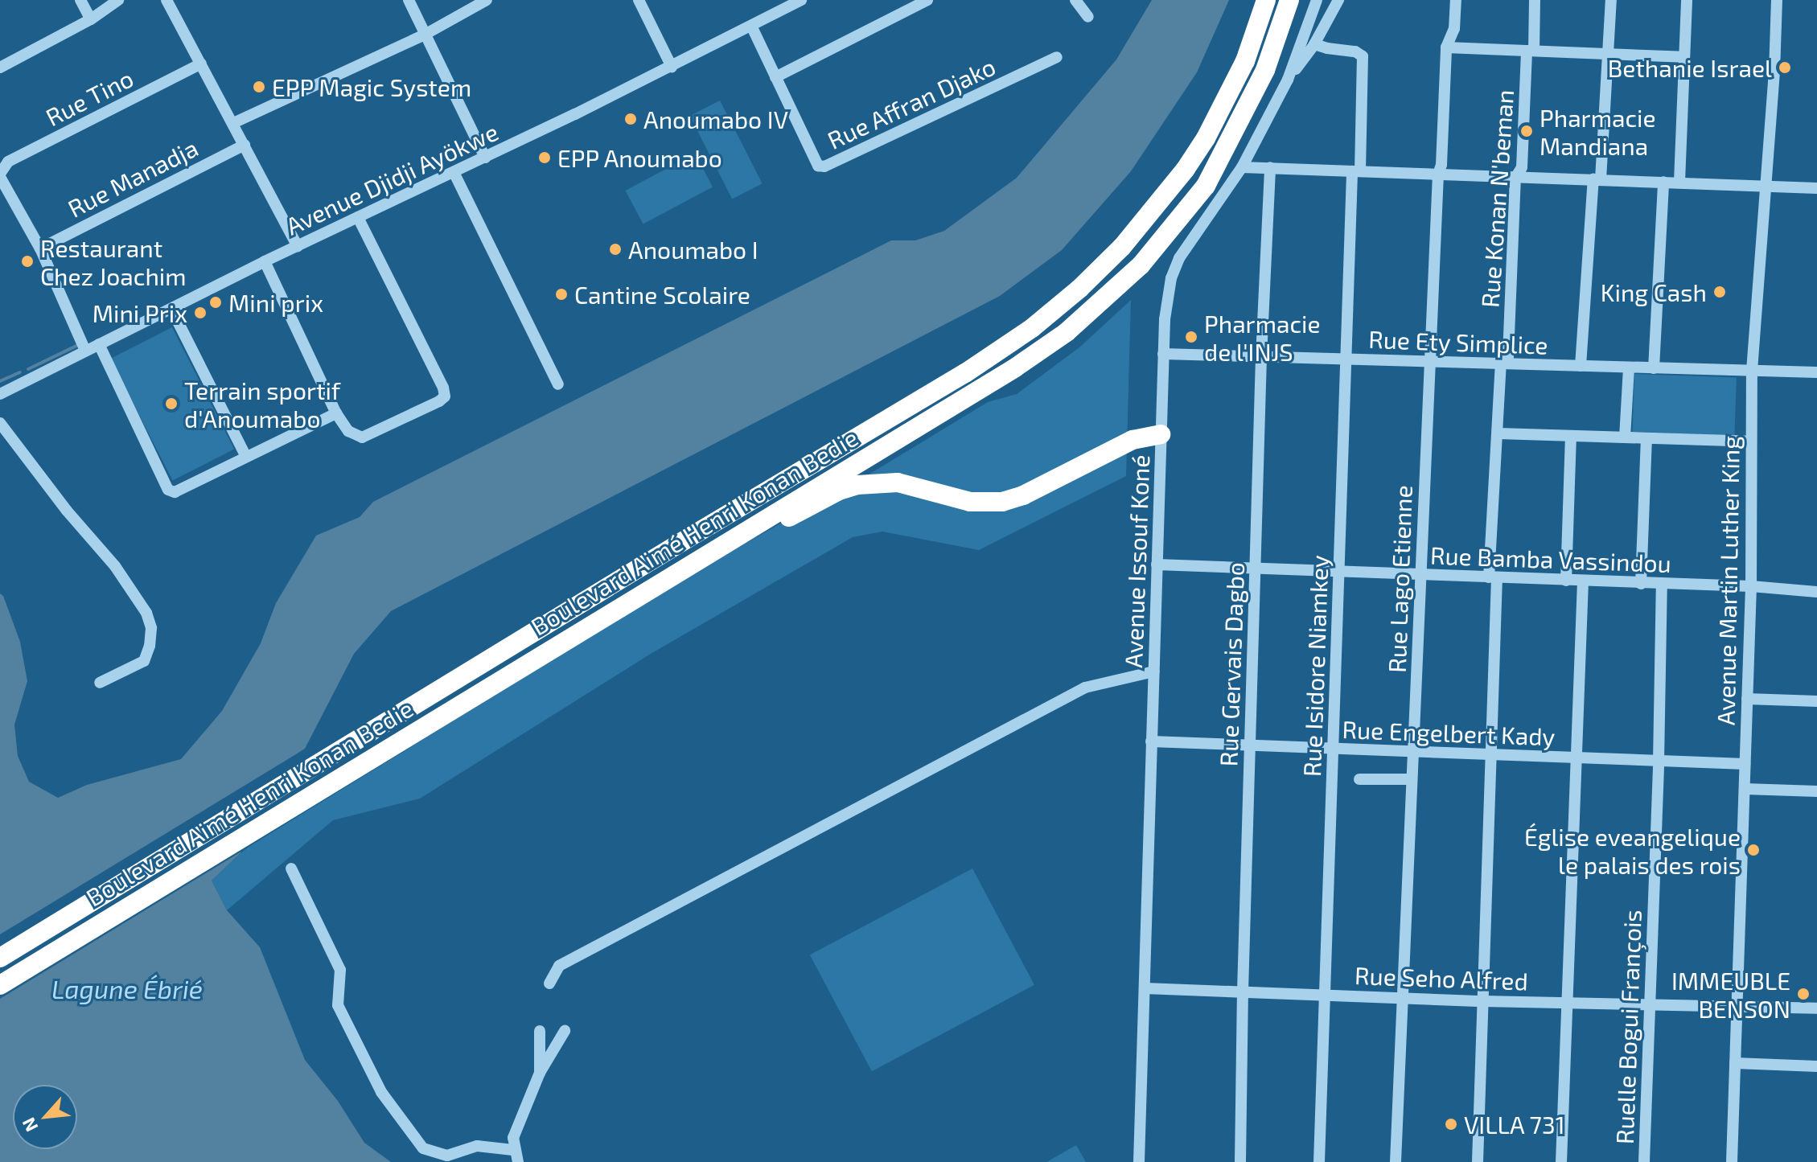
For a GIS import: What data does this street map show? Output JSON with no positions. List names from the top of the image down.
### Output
{
  "streets": {
    "highway": ["Boulevard Aimé Henri Konan Bedie"],
    "street": [
      "Rue Tino",
      "Rue Affran Djako",
      "Rue Manadja",
      "Avenue Djidji Ayökwe",
      "Rue Konan N'beman",
      "Rue Ety Simplice",
      "Rue Bamba Vassindou",
      "Avenue Issouf Koné",
      "Rue Lago Etienne",
      "Avenue Martin Luther King",
      "Rue Gervais Dagbo",
      "Rue Isidore Niamkey",
      "Rue Engelbert Kady",
      "Rue Seho Alfred",
      "Ruelle Bogui François"
    ]
  },
  "crossings": [
    ["Rue Affran Djako", "Avenue Djidji Ayökwe"],
    ["Rue Konan N'beman", "Rue Ety Simplice"],
    ["Rue Konan N'beman", "Rue Bamba Vassindou"],
    ["Rue Konan N'beman", "Rue Engelbert Kady"],
    ["Rue Konan N'beman", "Rue Seho Alfred"],
    ["Rue Ety Simplice", "Avenue Issouf Koné"],
    ["Rue Ety Simplice", "Rue Lago Etienne"],
    ["Rue Ety Simplice", "Avenue Martin Luther King"],
    ["Rue Ety Simplice", "Rue Gervais Dagbo"],
    ["Rue Ety Simplice", "Rue Isidore Niamkey"],
    ["Rue Bamba Vassindou", "Avenue Issouf Koné"],
    ["Rue Bamba Vassindou", "Rue Lago Etienne"],
    ["Rue Bamba Vassindou", "Avenue Martin Luther King"],
    ["Rue Bamba Vassindou", "Rue Gervais Dagbo"],
    ["Rue Bamba Vassindou", "Rue Isidore Niamkey"],
    ["Rue Bamba Vassindou", "Ruelle Bogui François"],
    ["Avenue Issouf Koné", "Rue Engelbert Kady"],
    ["Avenue Issouf Koné", "Rue Seho Alfred"],
    ["Rue Lago Etienne", "Rue Engelbert Kady"],
    ["Rue Lago Etienne", "Rue Seho Alfred"],
    ["Avenue Martin Luther King", "Rue Engelbert Kady"],
    ["Avenue Martin Luther King", "Rue Seho Alfred"],
    ["Rue Gervais Dagbo", "Rue Engelbert Kady"],
    ["Rue Gervais Dagbo", "Rue Seho Alfred"],
    ["Rue Isidore Niamkey", "Rue Engelbert Kady"],
    ["Rue Isidore Niamkey", "Rue Seho Alfred"],
    ["Rue Engelbert Kady", "Ruelle Bogui François"],
    ["Rue Seho Alfred", "Ruelle Bogui François"]
  ],
  "water": ["Lagune Ébrié"],
  "places": [
    "Bethanie Israel",
    "EPP Magic System",
    "Anoumabo IV",
    "Pharmacie Mandiana",
    "EPP Anoumabo",
    "Anoumabo I",
    "Restaurant Chez Joachim",
    "King Cash",
    "Cantine Scolaire",
    "Mini prix",
    "Mini Prix",
    "Pharmacie de l'INJS",
    "Terrain sportif d'Anoumabo",
    "Église eveangelique le palais des rois",
    "IMMEUBLE BENSON",
    "VILLA 731"
  ],
  "north": "bottom left"
}
